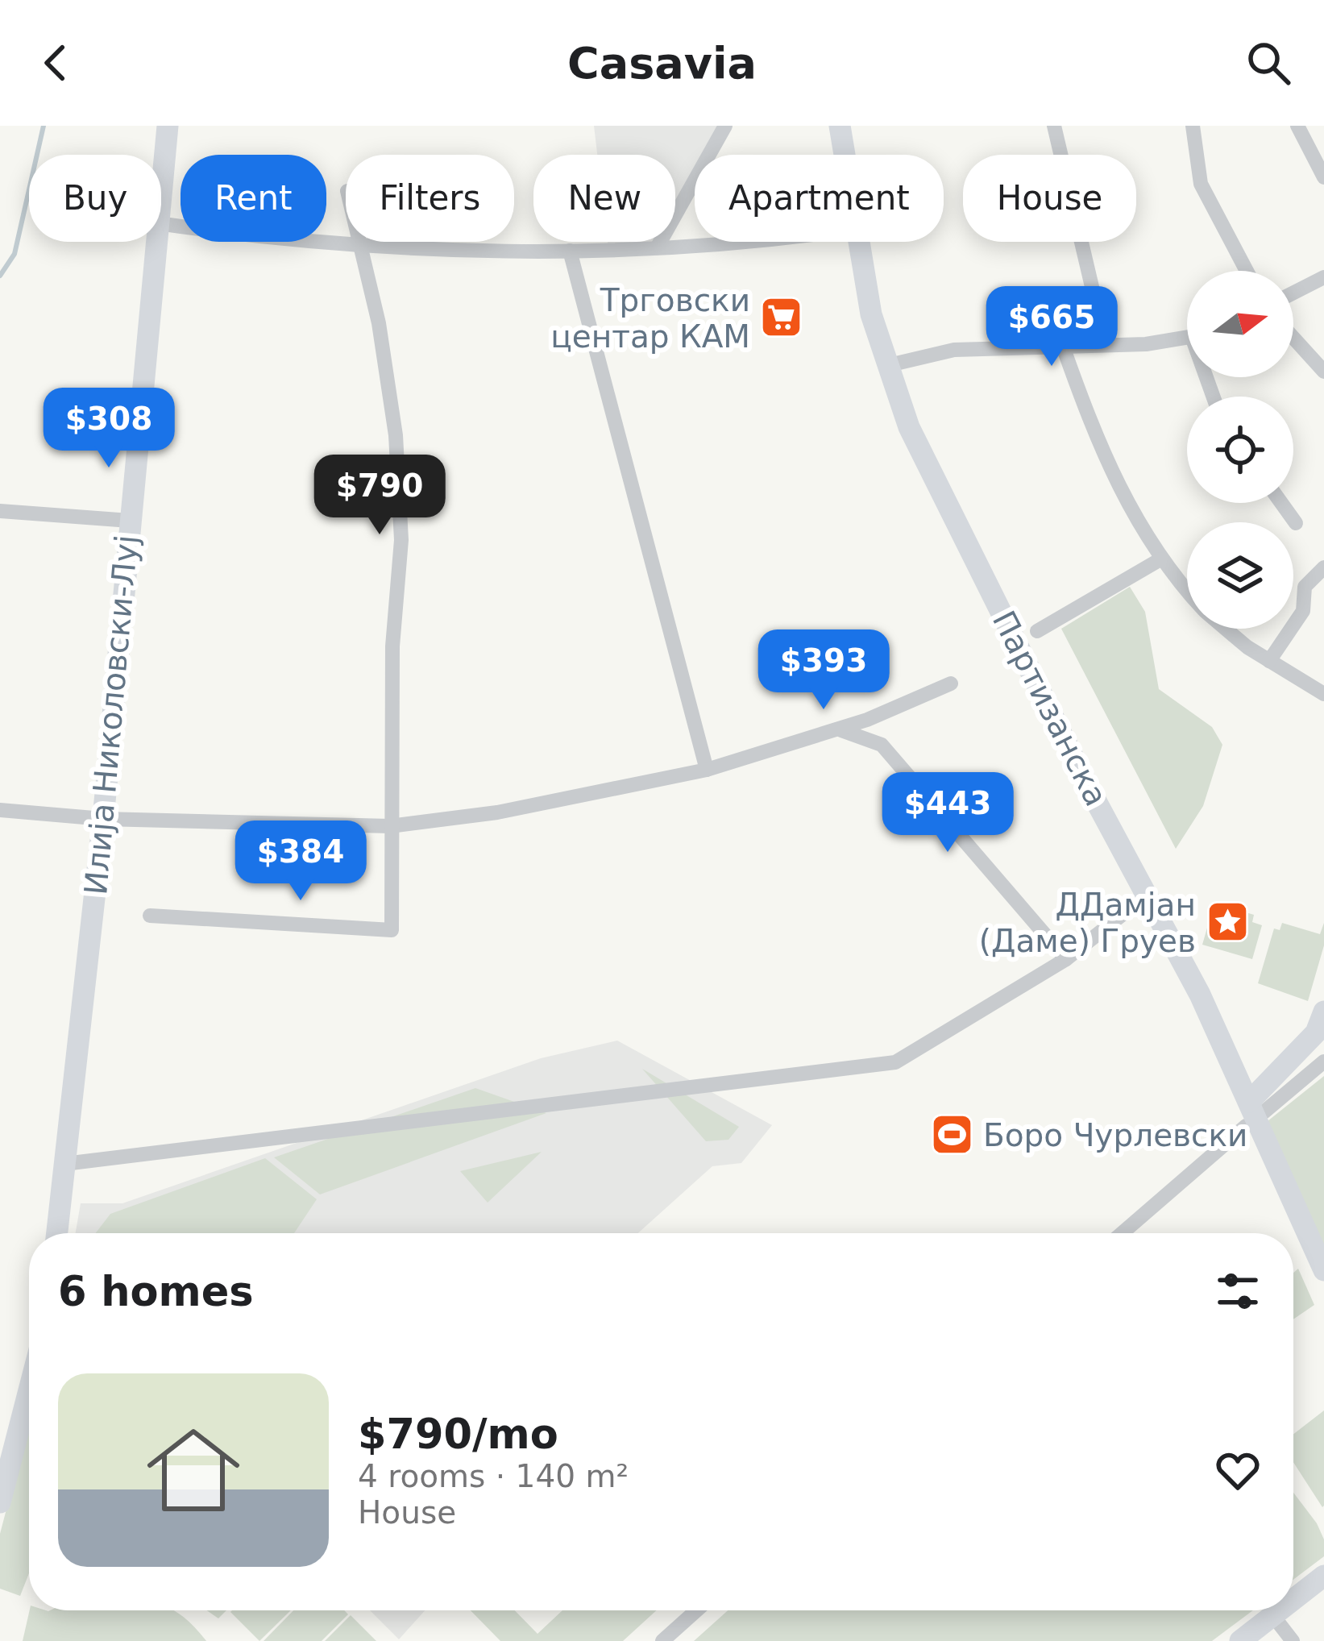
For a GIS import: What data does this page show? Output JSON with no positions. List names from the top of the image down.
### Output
{
  "streets": {
    "street": ["Партизанска", "Илија Николовски-Луј"]
  },
  "places": {
    "supermarket": ["Трговски центар КАМ"],
    "place": ["ДДамјан (Даме) Груев"],
    "sports": ["Боро Чурлевски"]
  },
  "north": "right",
  "page": {
    "header": "Casavia",
    "chip": [
      "Buy",
      "Rent",
      "Filters",
      "New",
      "Apartment",
      "House"
    ],
    "price": [
      "$665",
      "$308",
      "$790",
      "$393",
      "$443",
      "$384"
    ],
    "heading": "6 homes",
    "list": [
      {
        "name": "$790/mo",
        "note": "4 rooms · 140 m² · House"
      }
    ]
  }
}
